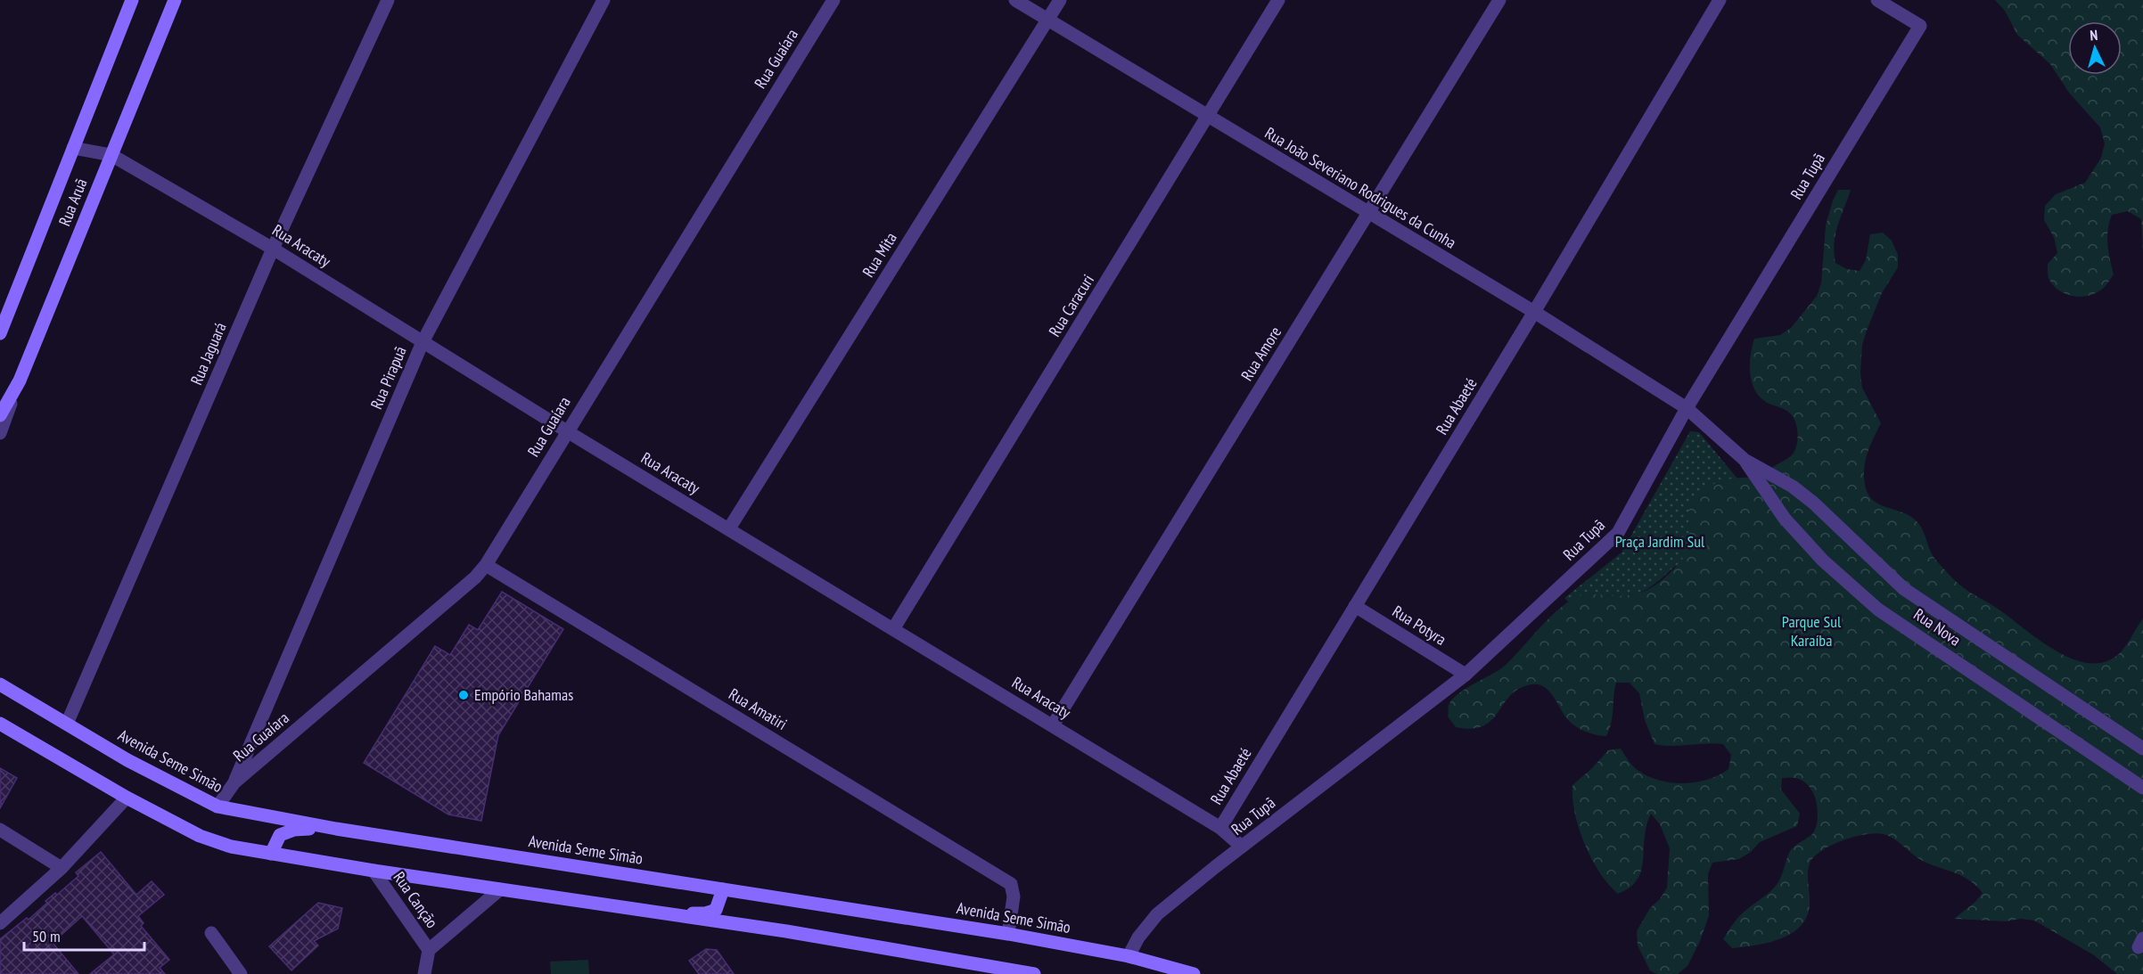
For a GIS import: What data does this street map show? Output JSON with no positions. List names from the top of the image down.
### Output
{
  "streets": {
    "main road": ["Rua Aruã", "Avenida Seme Simão"],
    "street": [
      "Rua Guaíara",
      "Rua Tupã",
      "Rua João Severiano Rodrigues da Cunha",
      "Rua Aracaty",
      "Rua Mita",
      "Rua Caracuri",
      "Rua Jaguará",
      "Rua Amore",
      "Rua Pirapuã",
      "Rua Abaeté",
      "Rua Potyra",
      "Rua Nova",
      "Rua Amatiri",
      "Rua Canção"
    ]
  },
  "crossings": [
    ["Rua Guaíara", "Rua Aracaty"],
    ["Rua Guaíara", "Rua Pirapuã"],
    ["Rua Guaíara", "Rua Amatiri"],
    ["Rua Guaíara", "Avenida Seme Simão"],
    ["Rua Tupã", "Rua João Severiano Rodrigues da Cunha"],
    ["Rua Tupã", "Rua Aracaty"],
    ["Rua Tupã", "Rua Potyra"],
    ["Rua Tupã", "Rua Nova"],
    ["Rua Tupã", "Avenida Seme Simão"],
    ["Rua João Severiano Rodrigues da Cunha", "Rua Mita"],
    ["Rua João Severiano Rodrigues da Cunha", "Rua Caracuri"],
    ["Rua João Severiano Rodrigues da Cunha", "Rua Amore"],
    ["Rua João Severiano Rodrigues da Cunha", "Rua Abaeté"],
    ["Rua João Severiano Rodrigues da Cunha", "Rua Nova"],
    ["Rua Aruã", "Rua Aracaty"],
    ["Rua Aracaty", "Rua Mita"],
    ["Rua Aracaty", "Rua Caracuri"],
    ["Rua Aracaty", "Rua Jaguará"],
    ["Rua Aracaty", "Rua Amore"],
    ["Rua Aracaty", "Rua Pirapuã"],
    ["Rua Aracaty", "Rua Abaeté"],
    ["Rua Jaguará", "Avenida Seme Simão"],
    ["Rua Abaeté", "Rua Potyra"],
    ["Rua Amatiri", "Avenida Seme Simão"]
  ],
  "parks": ["Praça Jardim Sul", "Parque Sul Karaíba"],
  "places": ["Empório Bahamas"],
  "scale_bar": "50 m",
  "north": "top"
}
